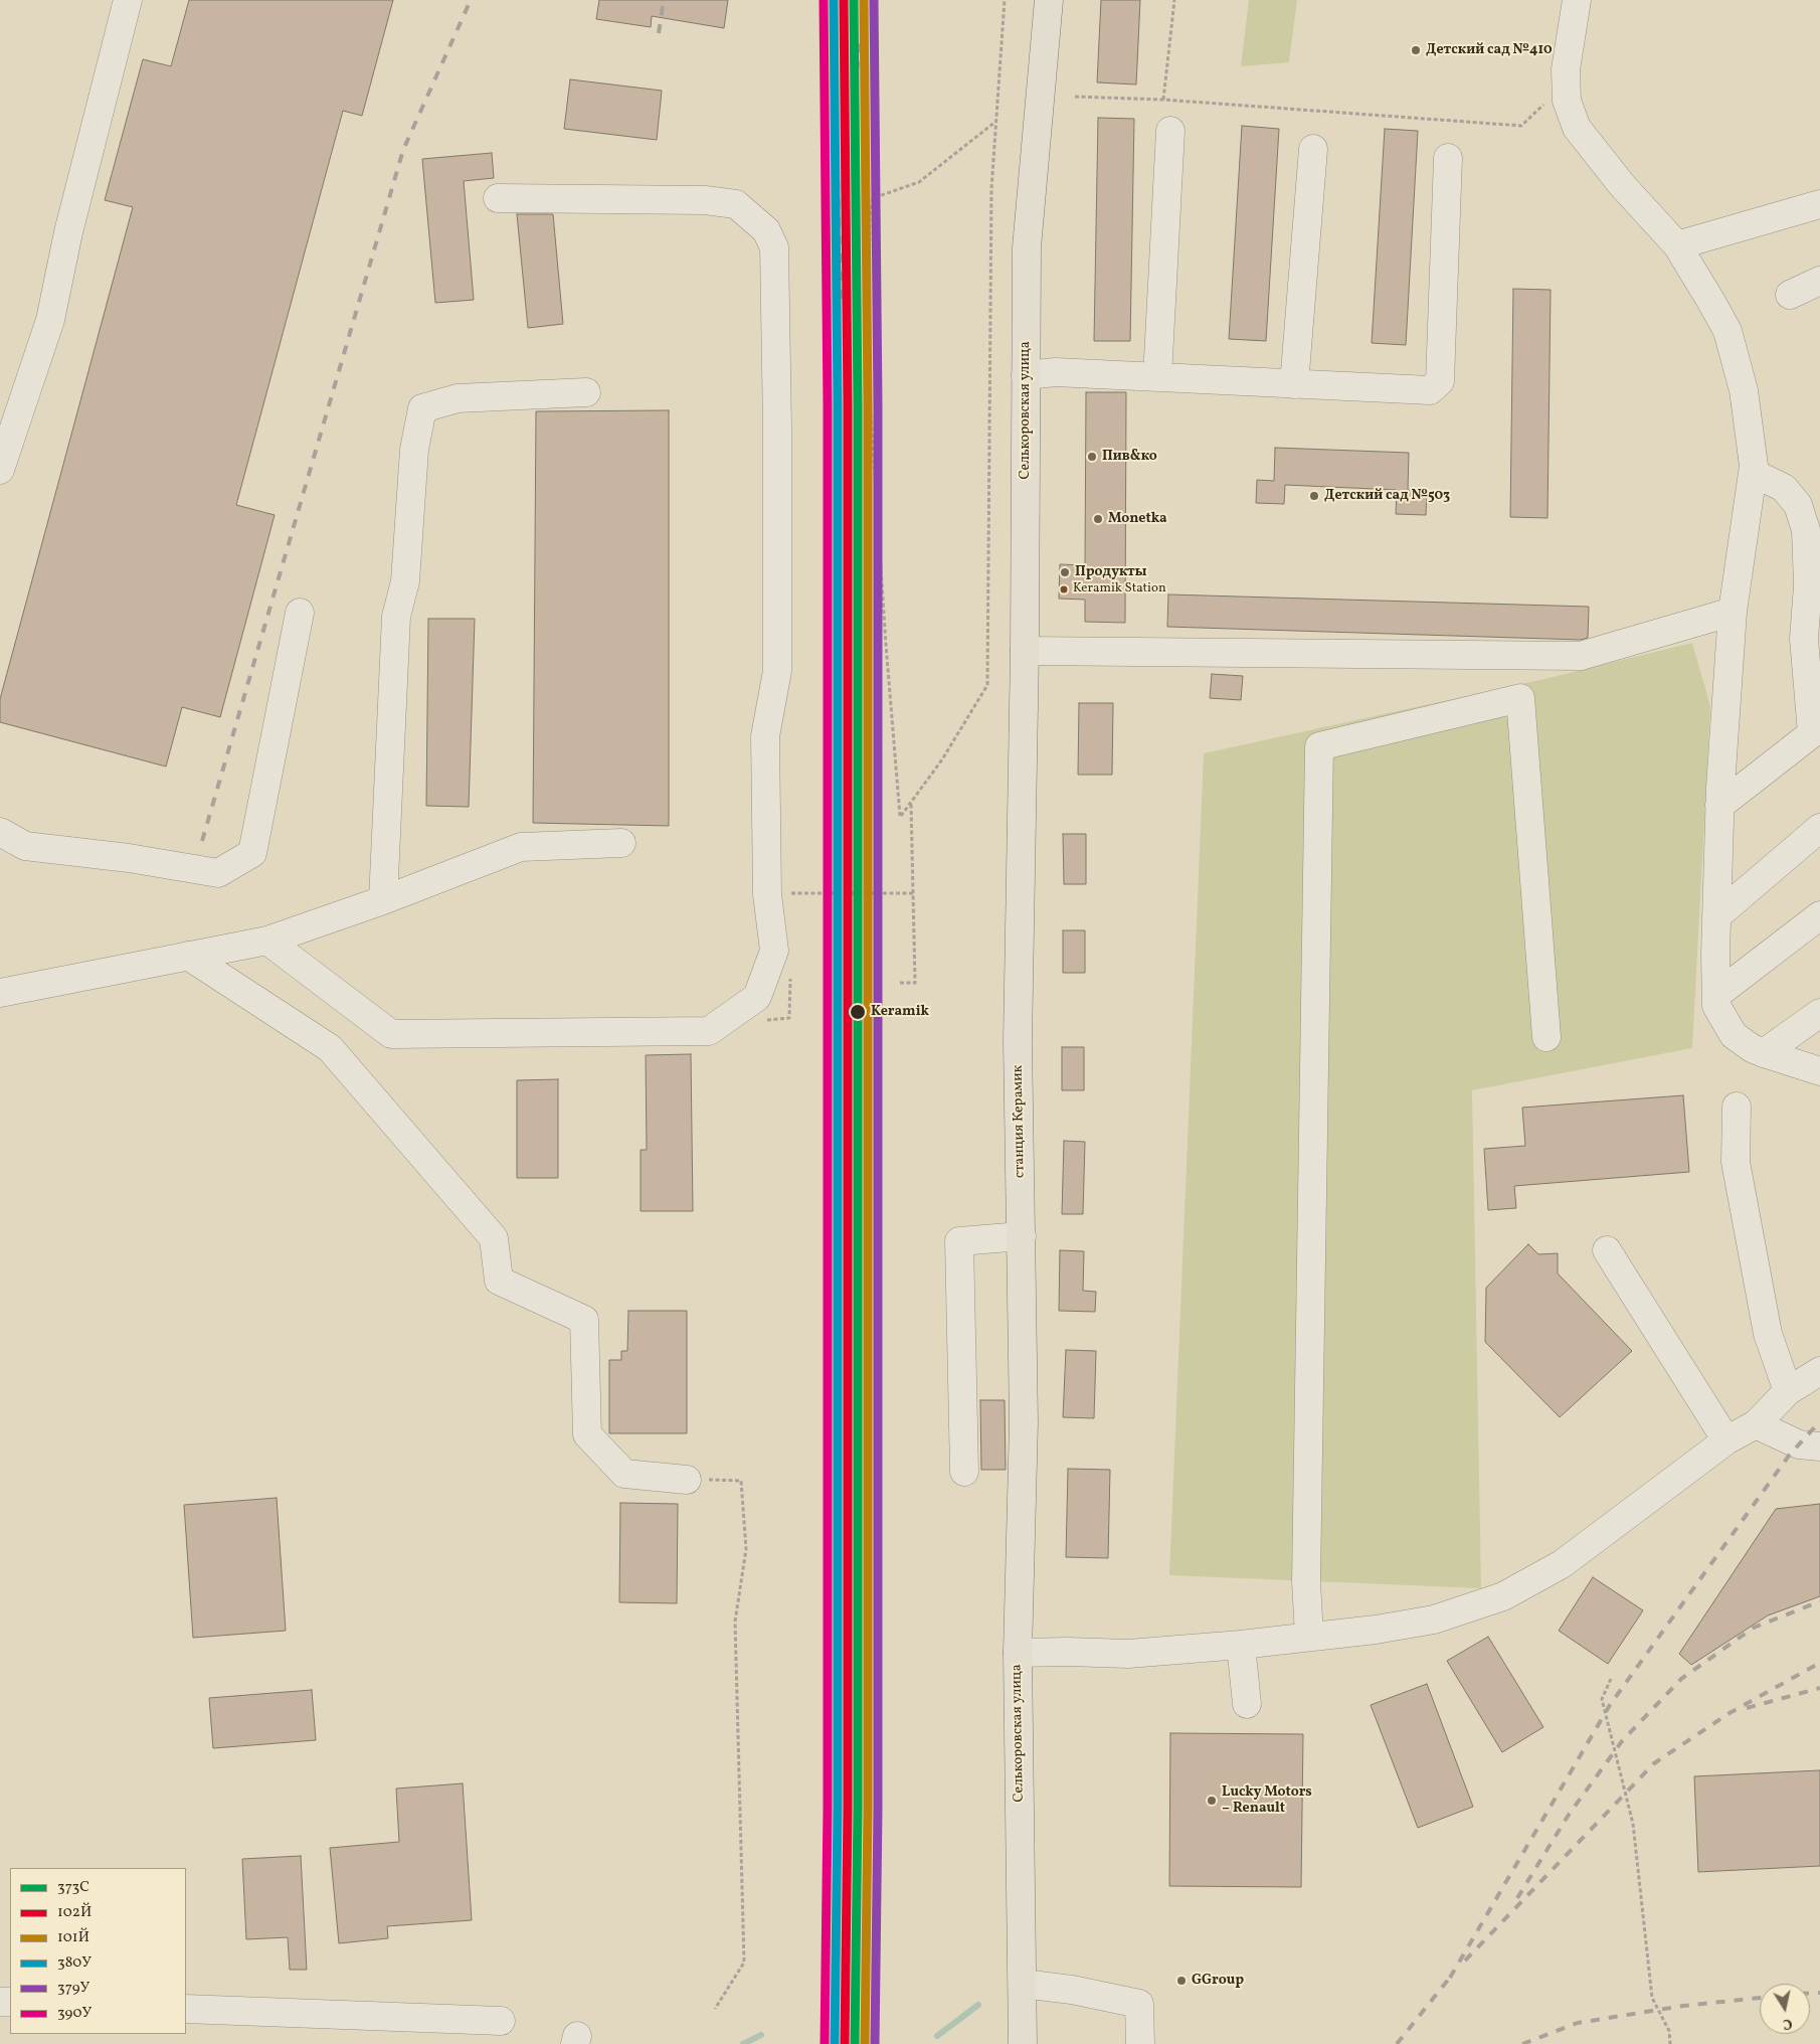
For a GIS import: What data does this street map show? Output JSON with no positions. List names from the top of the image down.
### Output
{
  "streets": {
    "main road": ["Селькоровская улица", "станция Керамик"]
  },
  "crossings": [
    ["Селькоровская улица", "станция Керамик"]
  ],
  "places": [
    "Детский сад №410",
    "Пив&ко",
    "Детский сад №503",
    "Monetka",
    "Продукты",
    "Keramik Station",
    "Keramik",
    "Lucky Motors – Renault",
    "GGroup"
  ],
  "lines": [
    "transit line 373C",
    "transit line 102Й",
    "transit line 101Й",
    "transit line 380У",
    "transit line 379У",
    "transit line 390У"
  ],
  "legend": [
    "373C",
    "102Й",
    "101Й",
    "380У",
    "379У",
    "390У"
  ],
  "north": "bottom"
}
